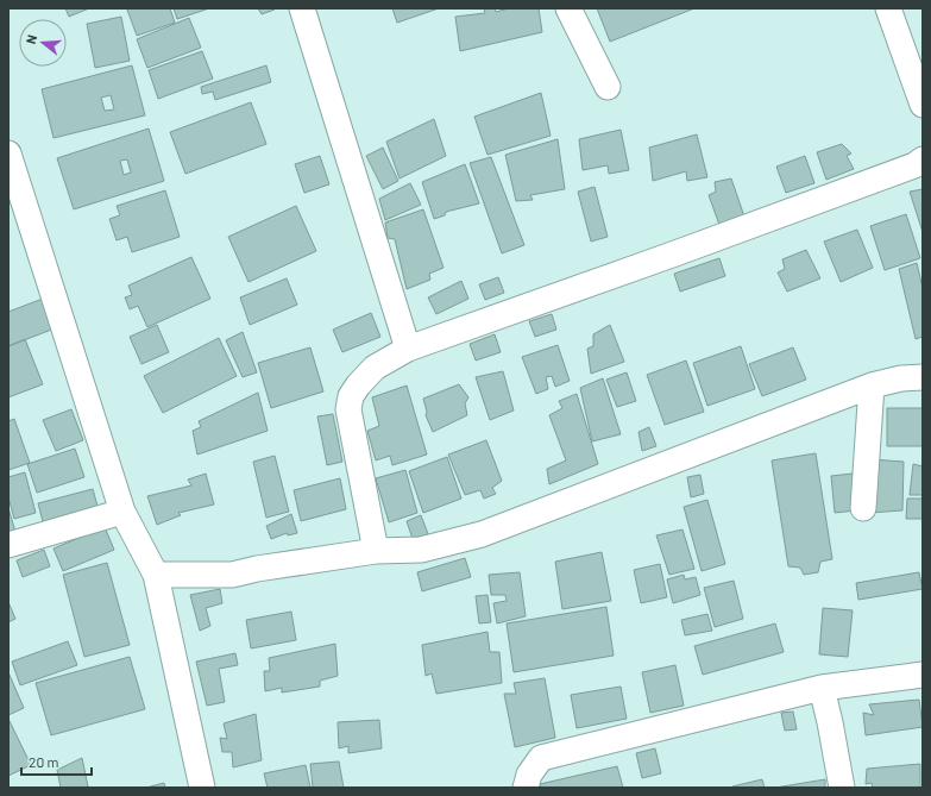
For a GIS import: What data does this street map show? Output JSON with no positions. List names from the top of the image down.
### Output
{
  "scale_bar": "20 m",
  "north": "left"
}
